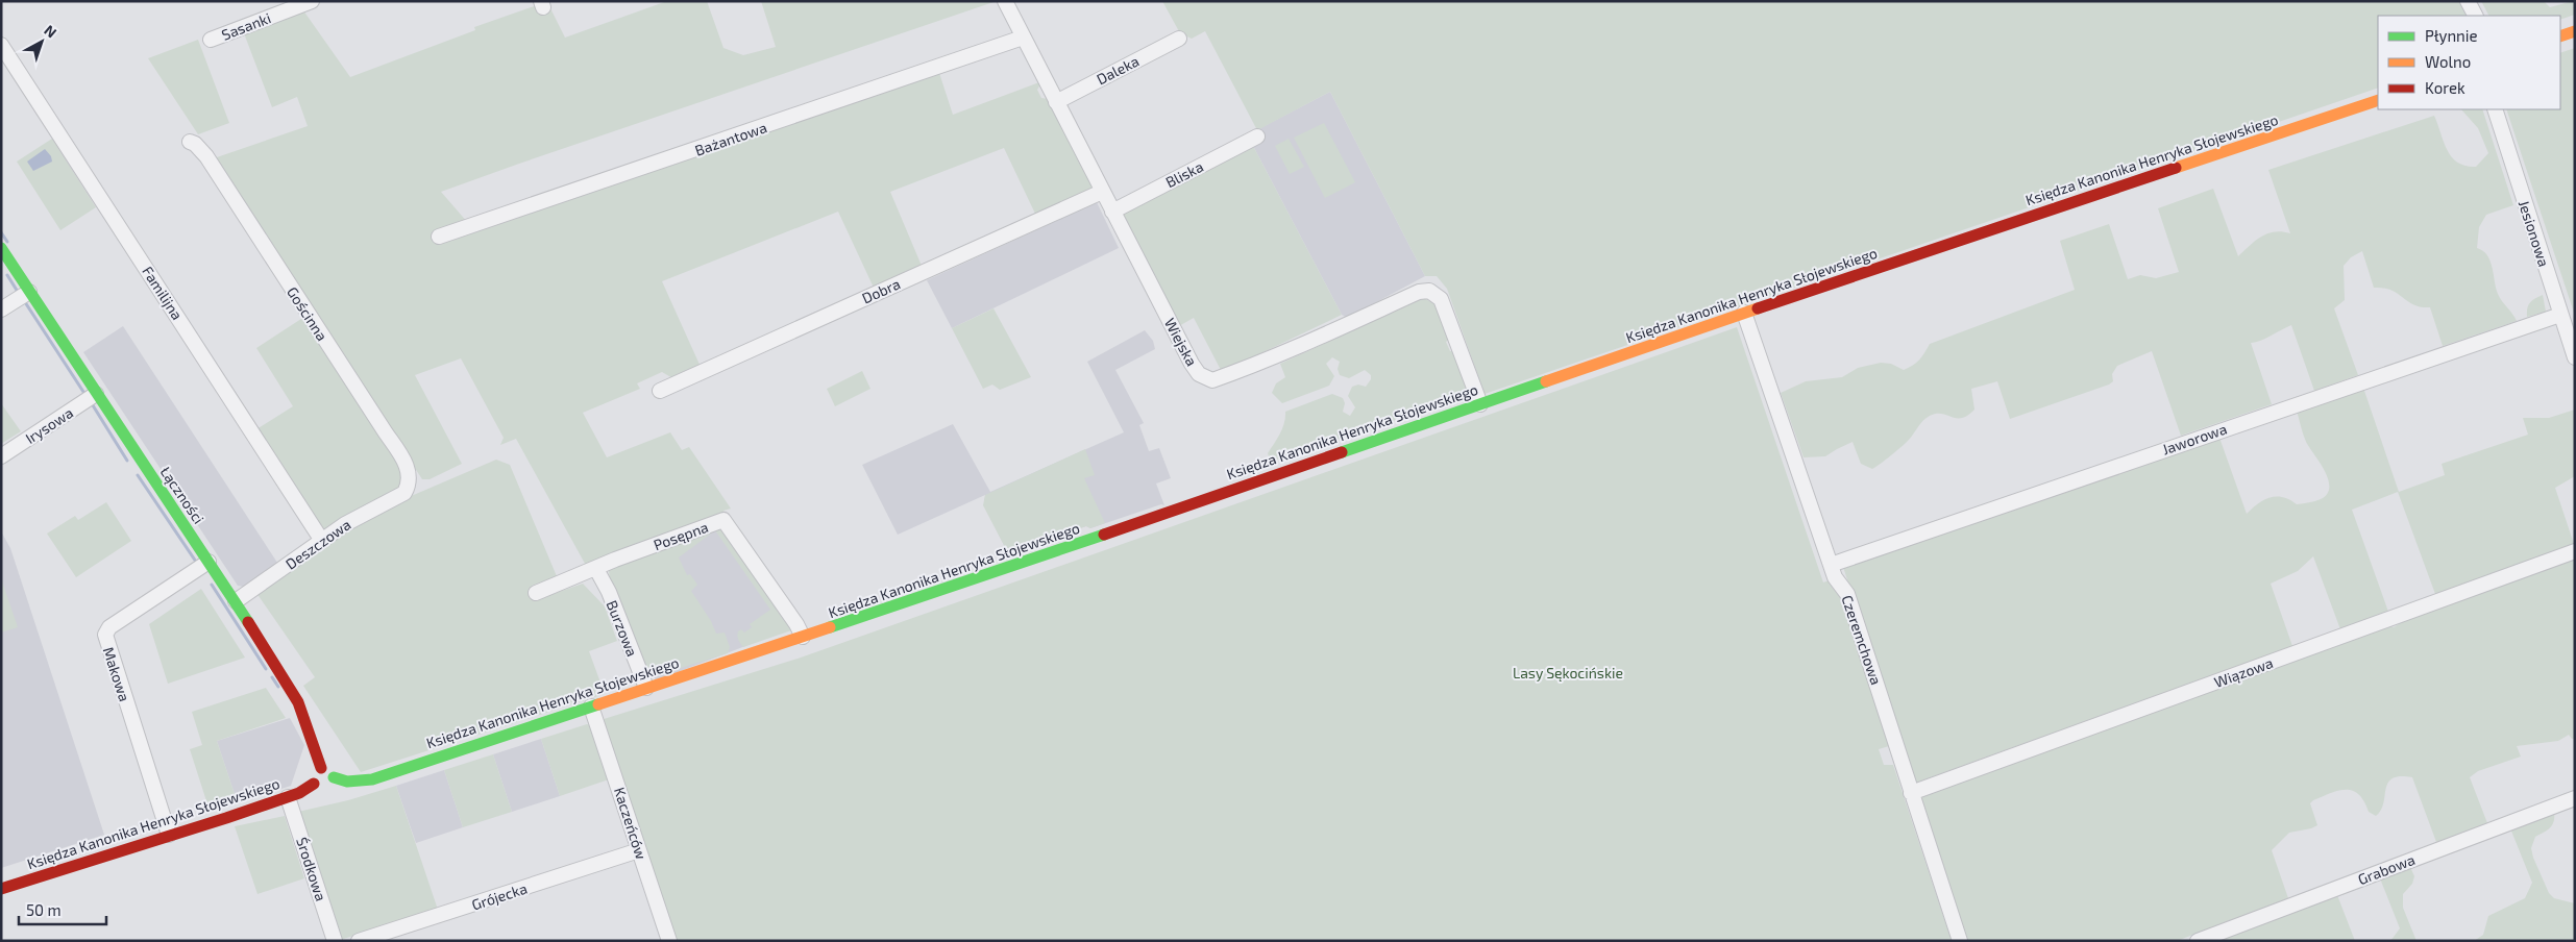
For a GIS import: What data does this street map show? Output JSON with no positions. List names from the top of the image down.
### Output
{
  "streets": {
    "street": [
      "Sasanki",
      "Daleka",
      "Bażantowa",
      "Księdza Kanonika Henryka Słojewskiego",
      "Bliska",
      "Jesionowa",
      "Dobra",
      "Familijna",
      "Gościnna",
      "Wiejska",
      "Irysowa",
      "Jaworowa",
      "Łączności",
      "Posępna",
      "Deszczowa",
      "Burzowa",
      "Czeremchowa",
      "Wiązowa",
      "Makowa",
      "Kaczeńców",
      "Środkowa",
      "Grabowa",
      "Grójecka"
    ]
  },
  "crossings": [
    ["Daleka", "Wiejska"],
    ["Bażantowa", "Wiejska"],
    ["Księdza Kanonika Henryka Słojewskiego", "Wiejska"],
    ["Księdza Kanonika Henryka Słojewskiego", "Posępna"],
    ["Księdza Kanonika Henryka Słojewskiego", "Burzowa"],
    ["Księdza Kanonika Henryka Słojewskiego", "Czeremchowa"],
    ["Księdza Kanonika Henryka Słojewskiego", "Makowa"],
    ["Księdza Kanonika Henryka Słojewskiego", "Kaczeńców"],
    ["Księdza Kanonika Henryka Słojewskiego", "Środkowa"],
    ["Bliska", "Wiejska"],
    ["Jesionowa", "Jaworowa"],
    ["Dobra", "Wiejska"],
    ["Familijna", "Deszczowa"],
    ["Gościnna", "Deszczowa"],
    ["Irysowa", "Łączności"],
    ["Jaworowa", "Czeremchowa"],
    ["Łączności", "Deszczowa"],
    ["Łączności", "Makowa"],
    ["Posępna", "Burzowa"],
    ["Czeremchowa", "Wiązowa"],
    ["Kaczeńców", "Grójecka"]
  ],
  "parks": ["Lasy Sękocińskie"],
  "legend": ["Płynnie", "Wolno", "Korek"],
  "scale_bar": "50 m",
  "north": "top right"
}
